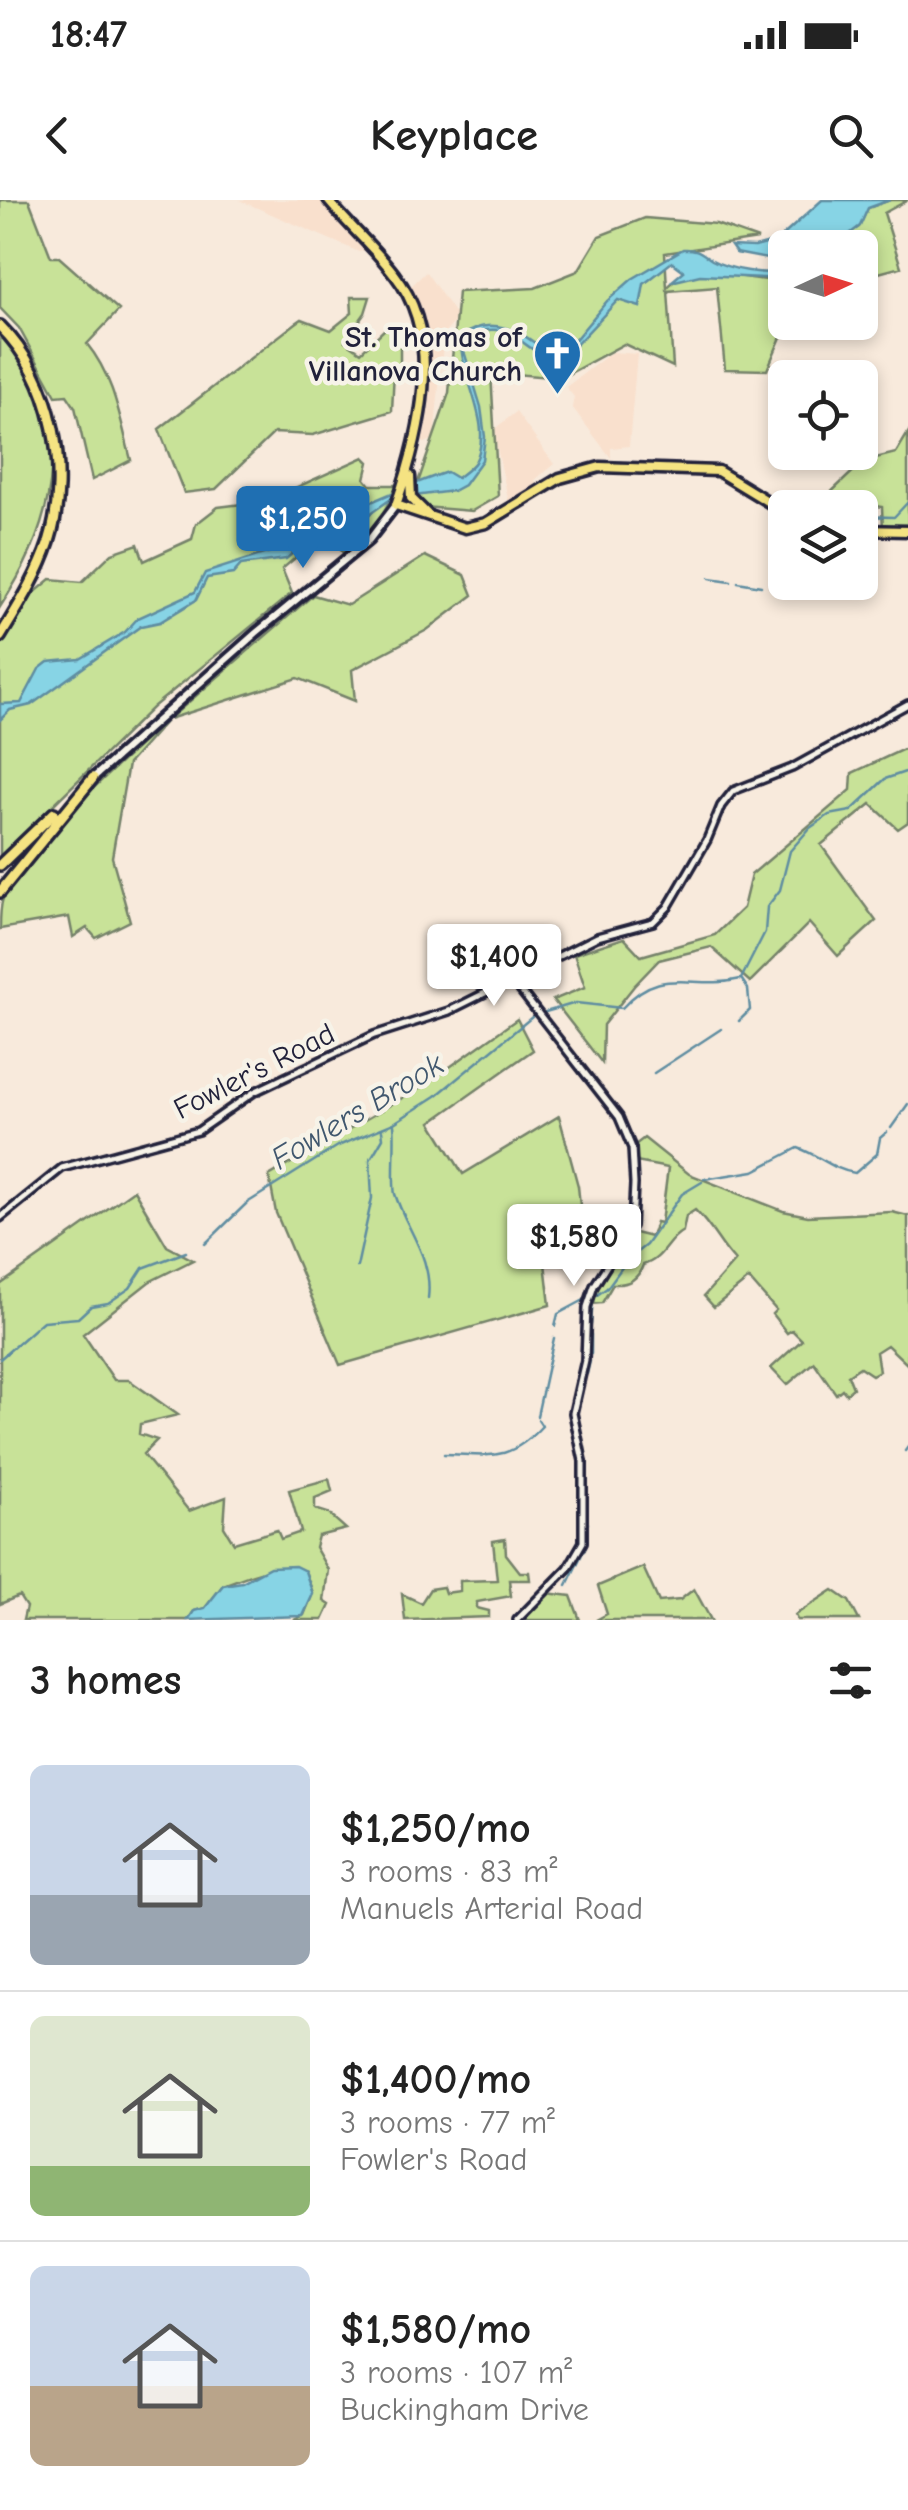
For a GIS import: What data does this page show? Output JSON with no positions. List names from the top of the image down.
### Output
{
  "streets": {
    "street": ["Fowler's Road"]
  },
  "water": ["Fowlers Brook"],
  "places": {
    "church": ["St. Thomas of Villanova Church"]
  },
  "north": "right",
  "page": {
    "status": "18:47",
    "header": "Keyplace",
    "price": ["$1,250", "$1,400", "$1,580"],
    "heading": "3 homes",
    "list": [
      {
        "name": "$1,250/mo",
        "note": "3 rooms · 83 m² · Manuels Arterial Road"
      },
      {
        "name": "$1,400/mo",
        "note": "3 rooms · 77 m² · Fowler's Road"
      },
      {
        "name": "$1,580/mo",
        "note": "3 rooms · 107 m² · Buckingham Drive"
      }
    ]
  }
}
